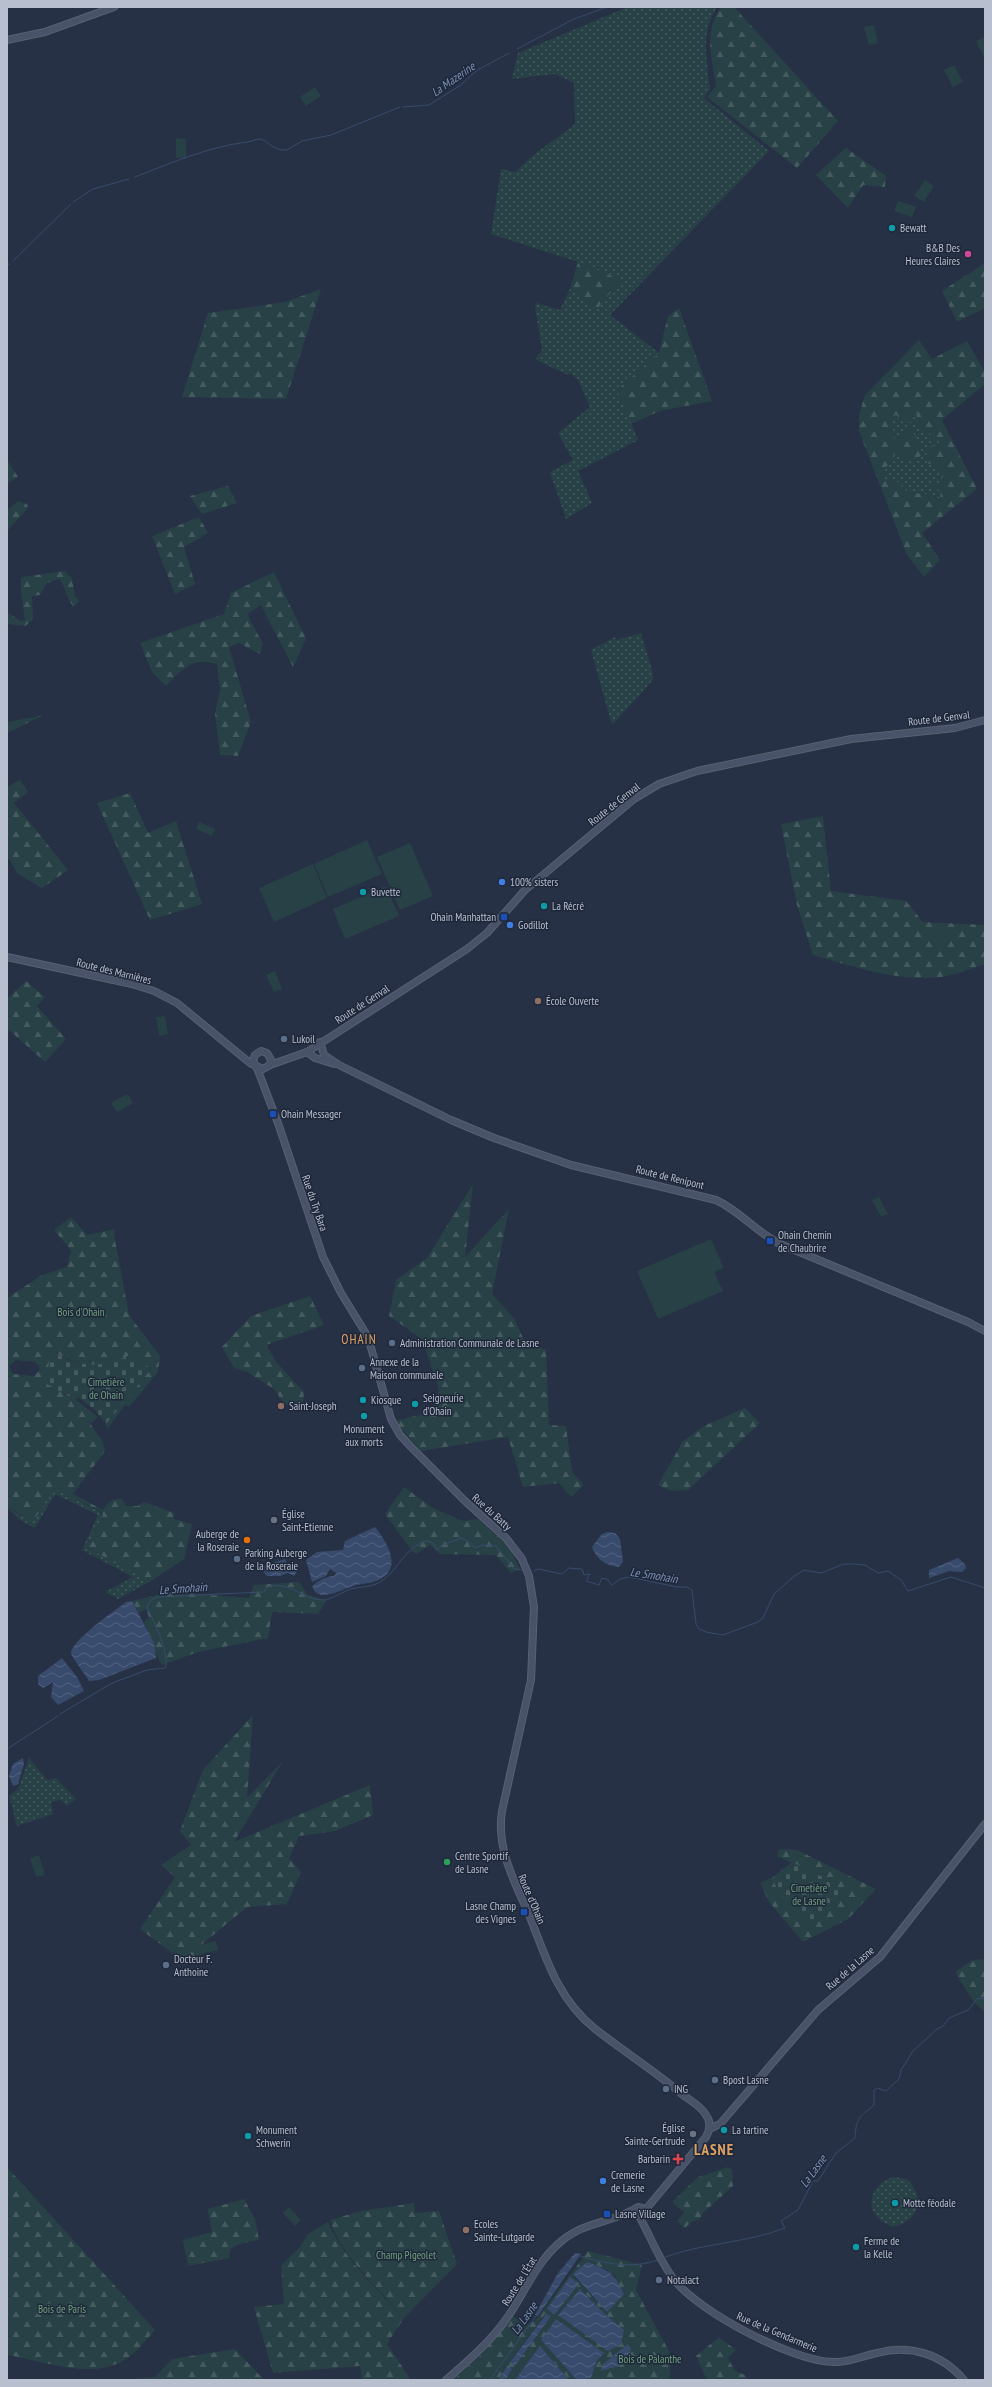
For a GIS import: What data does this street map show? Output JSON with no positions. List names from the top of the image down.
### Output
{
  "streets": {
    "main road": [
      "Route de Genval",
      "Route des Marnières",
      "Route de Renipont",
      "Rue du Try Bara",
      "Rue du Batty",
      "Route d'Ohain",
      "Rue de la Lasne",
      "Route de l'État",
      "Rue de la Gendarmerie"
    ]
  },
  "crossings": [
    ["Route de Genval", "Route des Marnières"],
    ["Route de Genval", "Route de Renipont"],
    ["Route de Genval", "Rue du Try Bara"],
    ["Route des Marnières", "Rue du Try Bara"],
    ["Rue du Try Bara", "Rue du Batty"],
    ["Rue du Batty", "Route d'Ohain"],
    ["Route de l'État", "Rue de la Gendarmerie"]
  ],
  "districts": ["OHAIN", "LASNE"],
  "water": ["La Mazerine", "Le Smohain", "La Lasne"],
  "parks": [
    "Bois d'Ohain",
    "Cimetière de Ohain",
    "Cimetière de Lasne",
    "Champ Pigeolet",
    "Bois de Paris",
    "Bois de Palanthe"
  ],
  "places": {
    "other": [
      "Bewatt",
      "B&B Des Heures Claires",
      "100% sisters",
      "Buvette",
      "La Récré",
      "Godillot",
      "École Ouverte",
      "Lukoil",
      "Administration Communale de Lasne",
      "Annexe de la Maison communale",
      "Kiosque",
      "Seigneurie d’Ohain",
      "Saint-Joseph",
      "Monument aux morts",
      "Église Saint-Etienne",
      "Auberge de la Roseraie",
      "Parking Auberge de la Roseraie",
      "Centre Sportif de Lasne",
      "Docteur F. Anthoine",
      "Bpost Lasne",
      "ING",
      "La tartine",
      "Église Sainte-Gertrude",
      "Monument Schwerin",
      "Cremerie de Lasne",
      "Motte féodale",
      "Ecoles Sainte-Lutgarde",
      "Ferme de la Kelle",
      "Notalact"
    ],
    "transit": [
      "Ohain Manhattan",
      "Ohain Messager",
      "Ohain Chemin de Chaubrire",
      "Lasne Champ des Vignes",
      "Lasne Village"
    ],
    "health": ["Barbarin"]
  }
}
